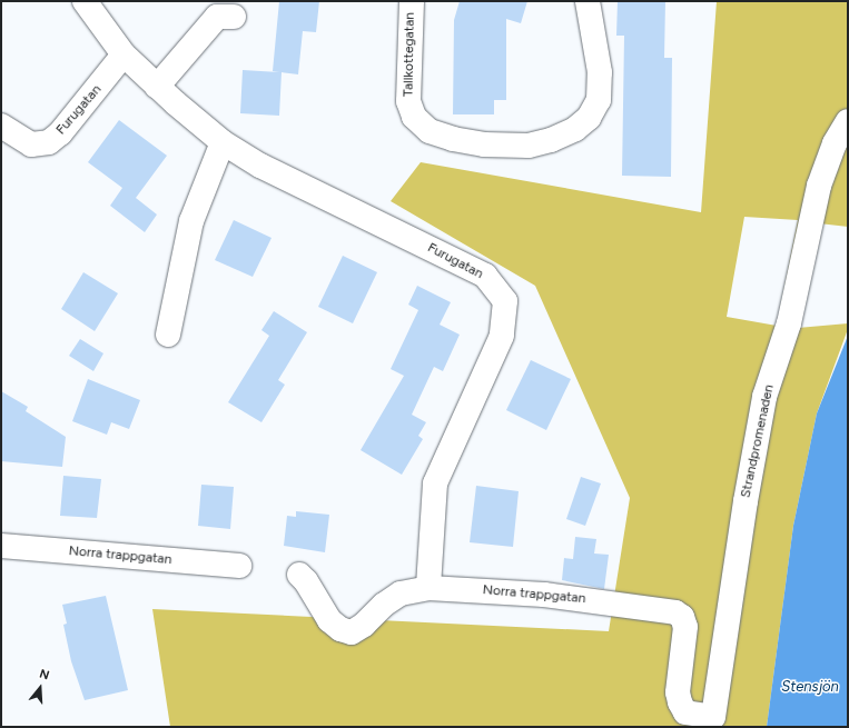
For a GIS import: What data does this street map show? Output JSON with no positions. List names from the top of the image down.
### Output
{
  "streets": {
    "street": [
      "Tallkottegatan",
      "Furugatan",
      "Strandpromenaden",
      "Norra trappgatan"
    ]
  },
  "crossings": [
    ["Furugatan", "Norra trappgatan"],
    ["Strandpromenaden", "Norra trappgatan"]
  ],
  "water": ["Stensjön"],
  "north": "top"
}
